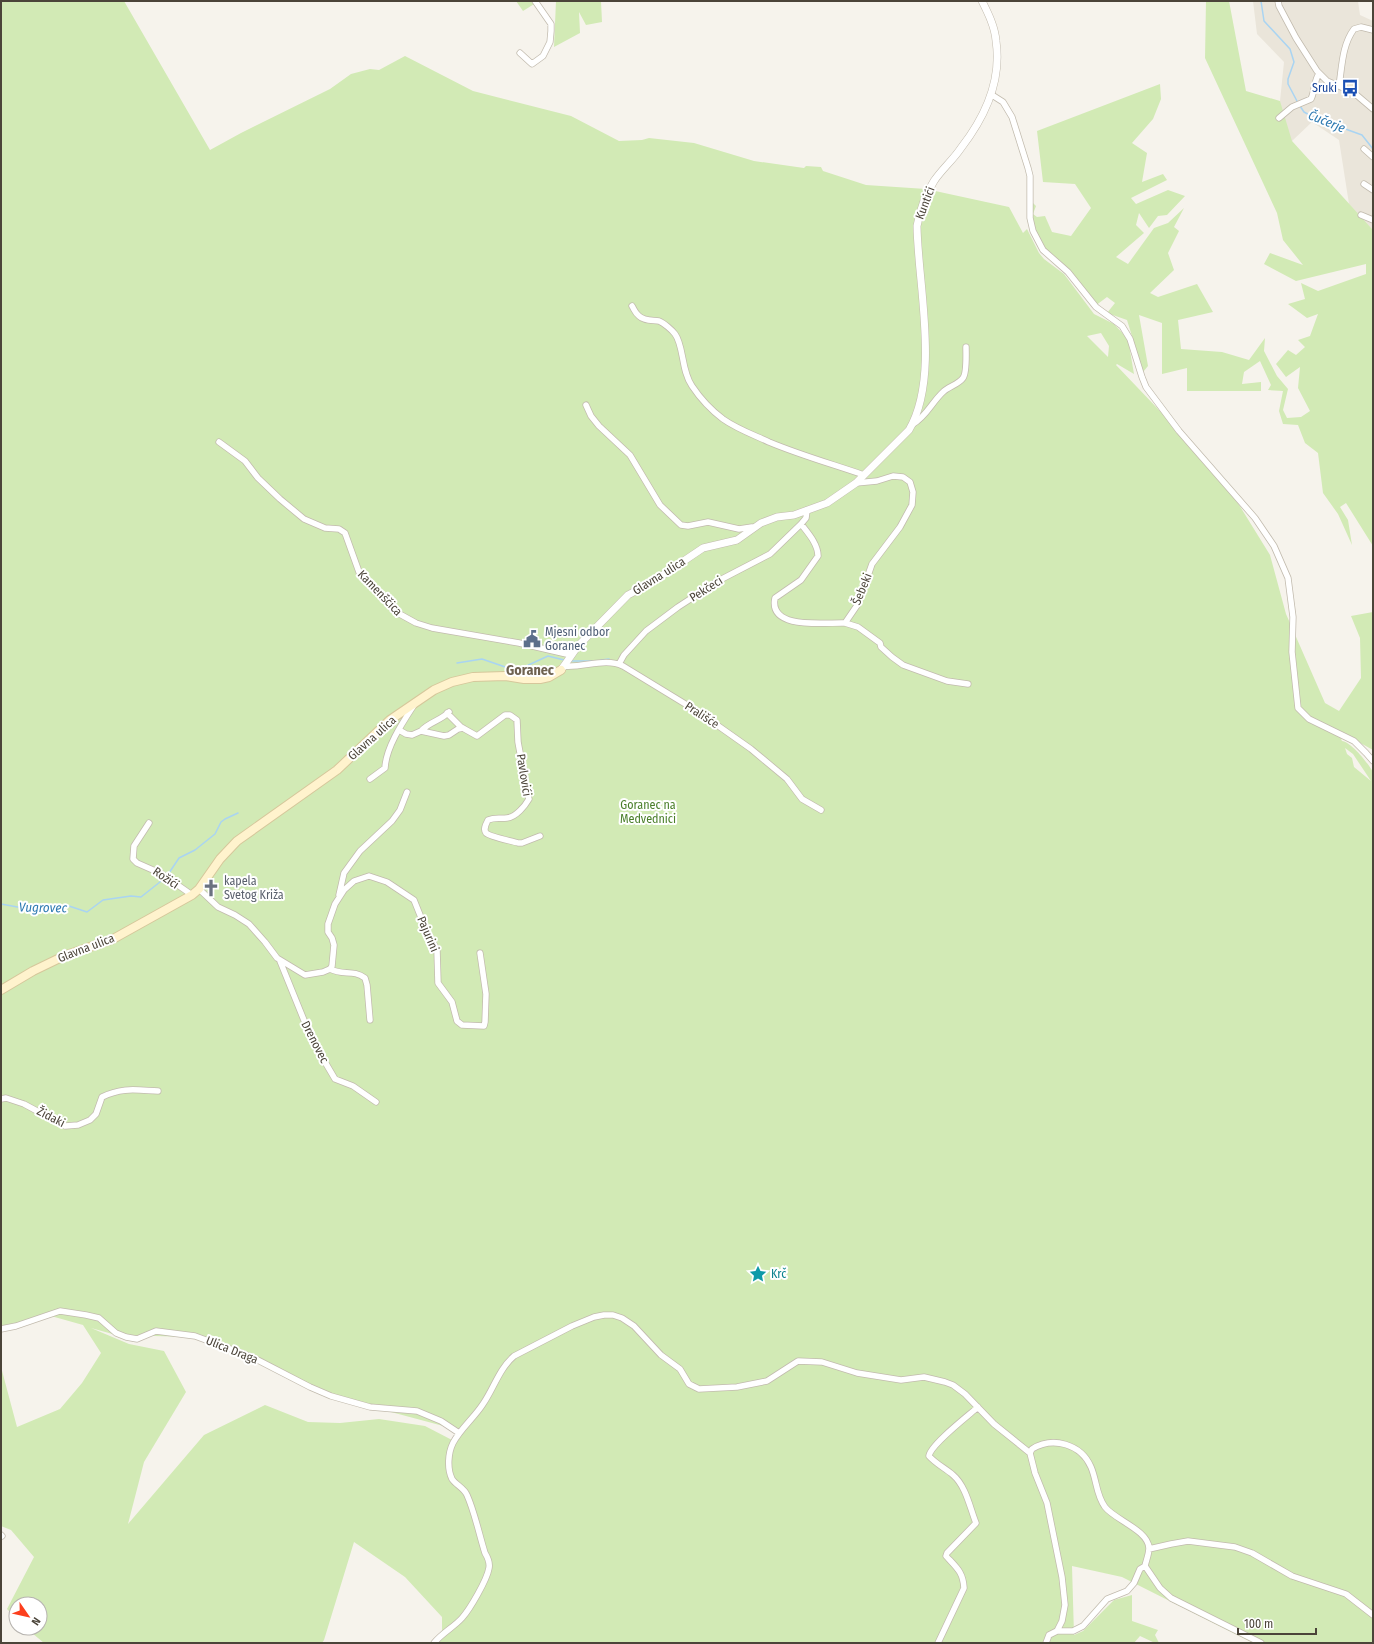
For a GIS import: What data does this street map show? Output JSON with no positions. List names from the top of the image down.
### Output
{
  "streets": {
    "main road": ["Glavna ulica"],
    "street": [
      "Kuntići",
      "Pekčeci",
      "Šebeki",
      "Kamenščica",
      "Prališće",
      "Pavlovići",
      "Rožići",
      "Pajurini",
      "Drenovec",
      "Židaki",
      "Ulica Draga"
    ]
  },
  "crossings": [
    ["Kuntići", "Glavna ulica"],
    ["Kuntići", "Šebeki"],
    ["Glavna ulica", "Pekčeci"],
    ["Glavna ulica", "Šebeki"],
    ["Glavna ulica", "Kamenščica"],
    ["Glavna ulica", "Prališće"],
    ["Glavna ulica", "Rožići"],
    ["Pekčeci", "Prališće"],
    ["Kamenščica", "Prališće"]
  ],
  "districts": ["Goranec"],
  "water": ["Čučerje", "Vugrovec"],
  "parks": ["Goranec na Medvednici"],
  "places": {
    "bus stop": ["Sruki"],
    "public building": ["Mjesni odbor Goranec"],
    "church": ["kapela Svetog Križa"],
    "place": ["Krč"]
  },
  "scale_bar": "100 m",
  "north": "bottom right"
}
